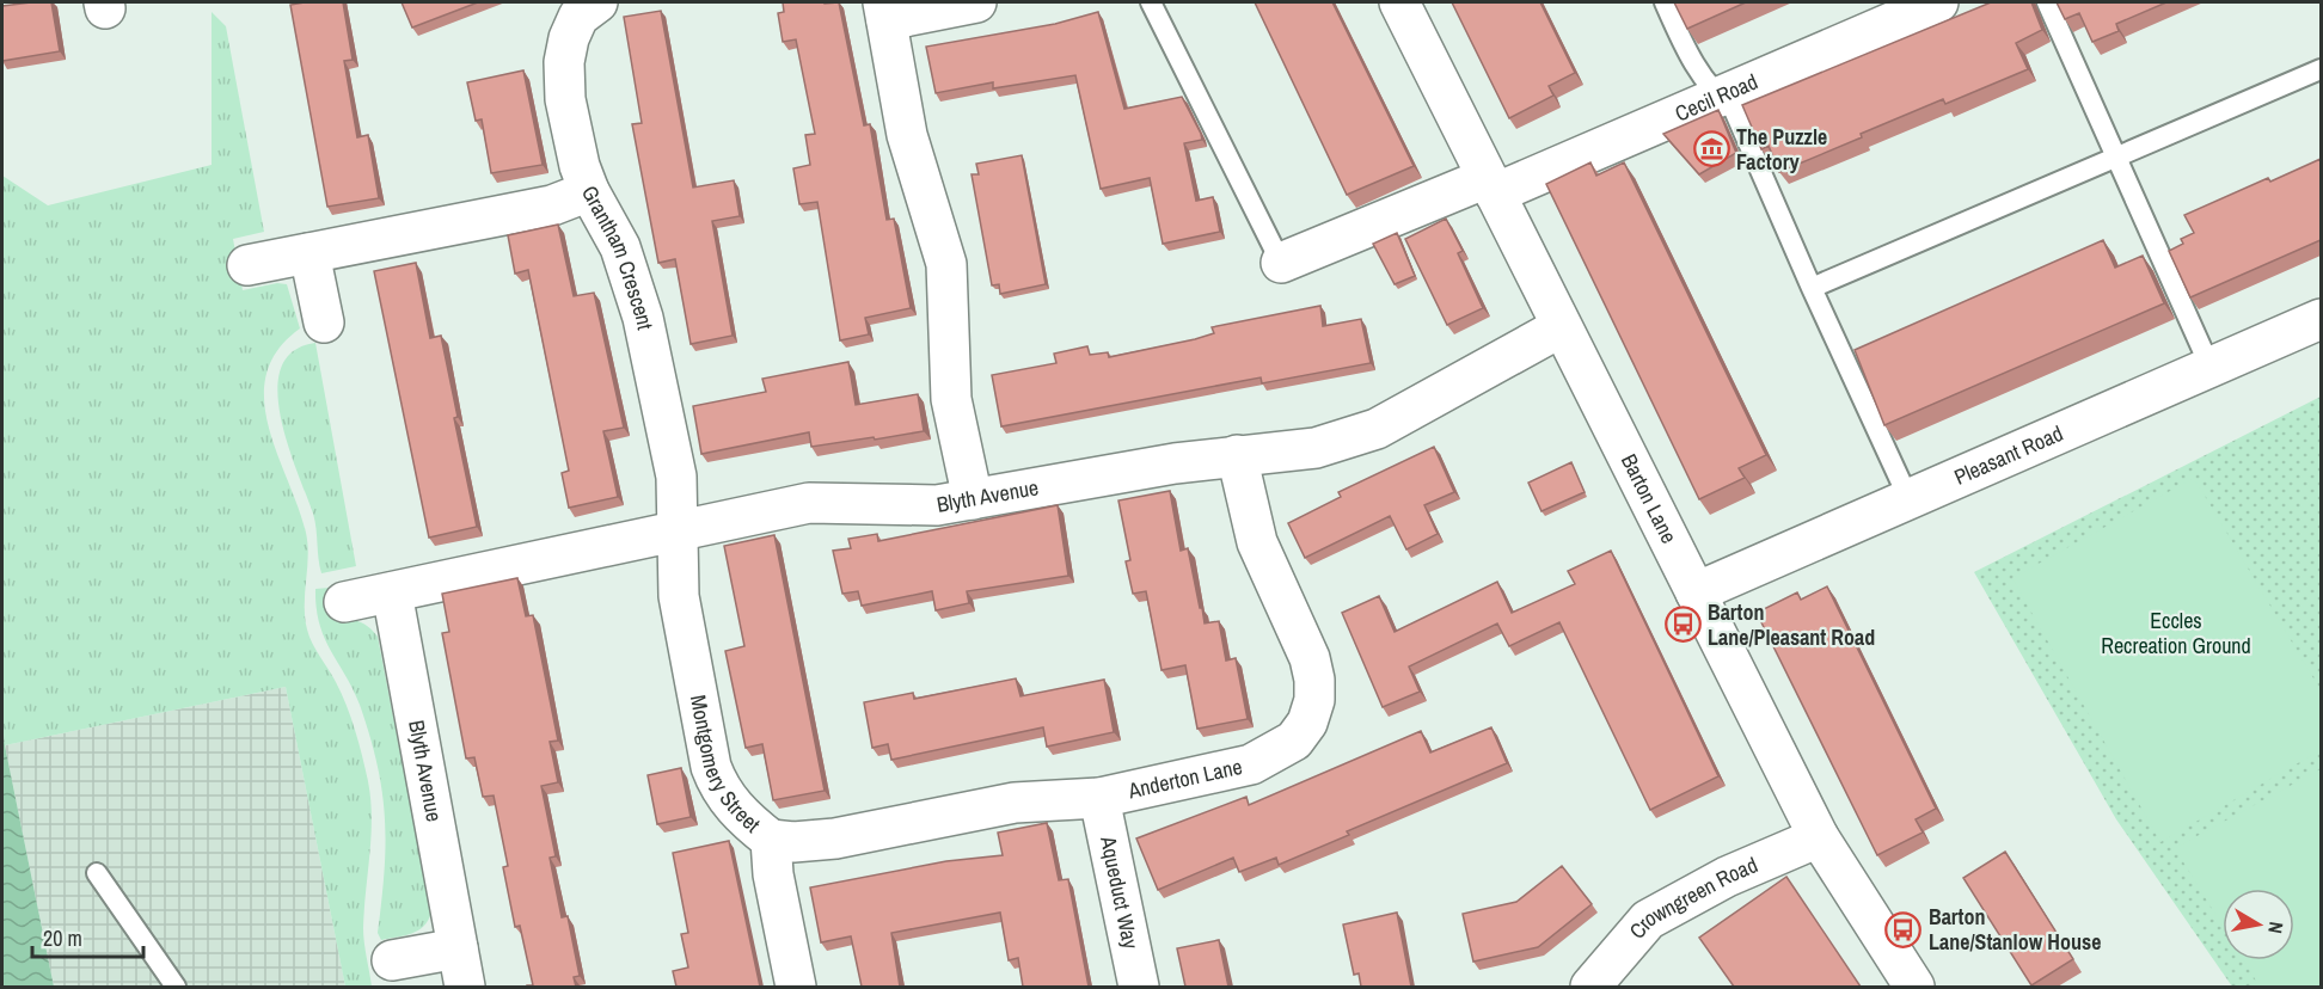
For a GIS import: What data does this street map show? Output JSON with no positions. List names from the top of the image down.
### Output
{
  "streets": {
    "street": [
      "Cecil Road",
      "Grantham Crescent",
      "Pleasant Road",
      "Blyth Avenue",
      "Barton Lane",
      "Montgomery Street",
      "Anderton Lane",
      "Aqueduct Way",
      "Crowngreen Road"
    ]
  },
  "crossings": [
    ["Cecil Road", "Barton Lane"],
    ["Grantham Crescent", "Blyth Avenue"],
    ["Grantham Crescent", "Montgomery Street"],
    ["Pleasant Road", "Barton Lane"],
    ["Blyth Avenue", "Barton Lane"],
    ["Blyth Avenue", "Montgomery Street"],
    ["Blyth Avenue", "Anderton Lane"],
    ["Barton Lane", "Crowngreen Road"],
    ["Montgomery Street", "Anderton Lane"],
    ["Anderton Lane", "Aqueduct Way"]
  ],
  "parks": ["Eccles Recreation Ground"],
  "places": {
    "museum": ["The Puzzle Factory"],
    "bus stop": ["Barton Lane/Pleasant Road", "Barton Lane/Stanlow House"]
  },
  "scale_bar": "20 m",
  "north": "right"
}
